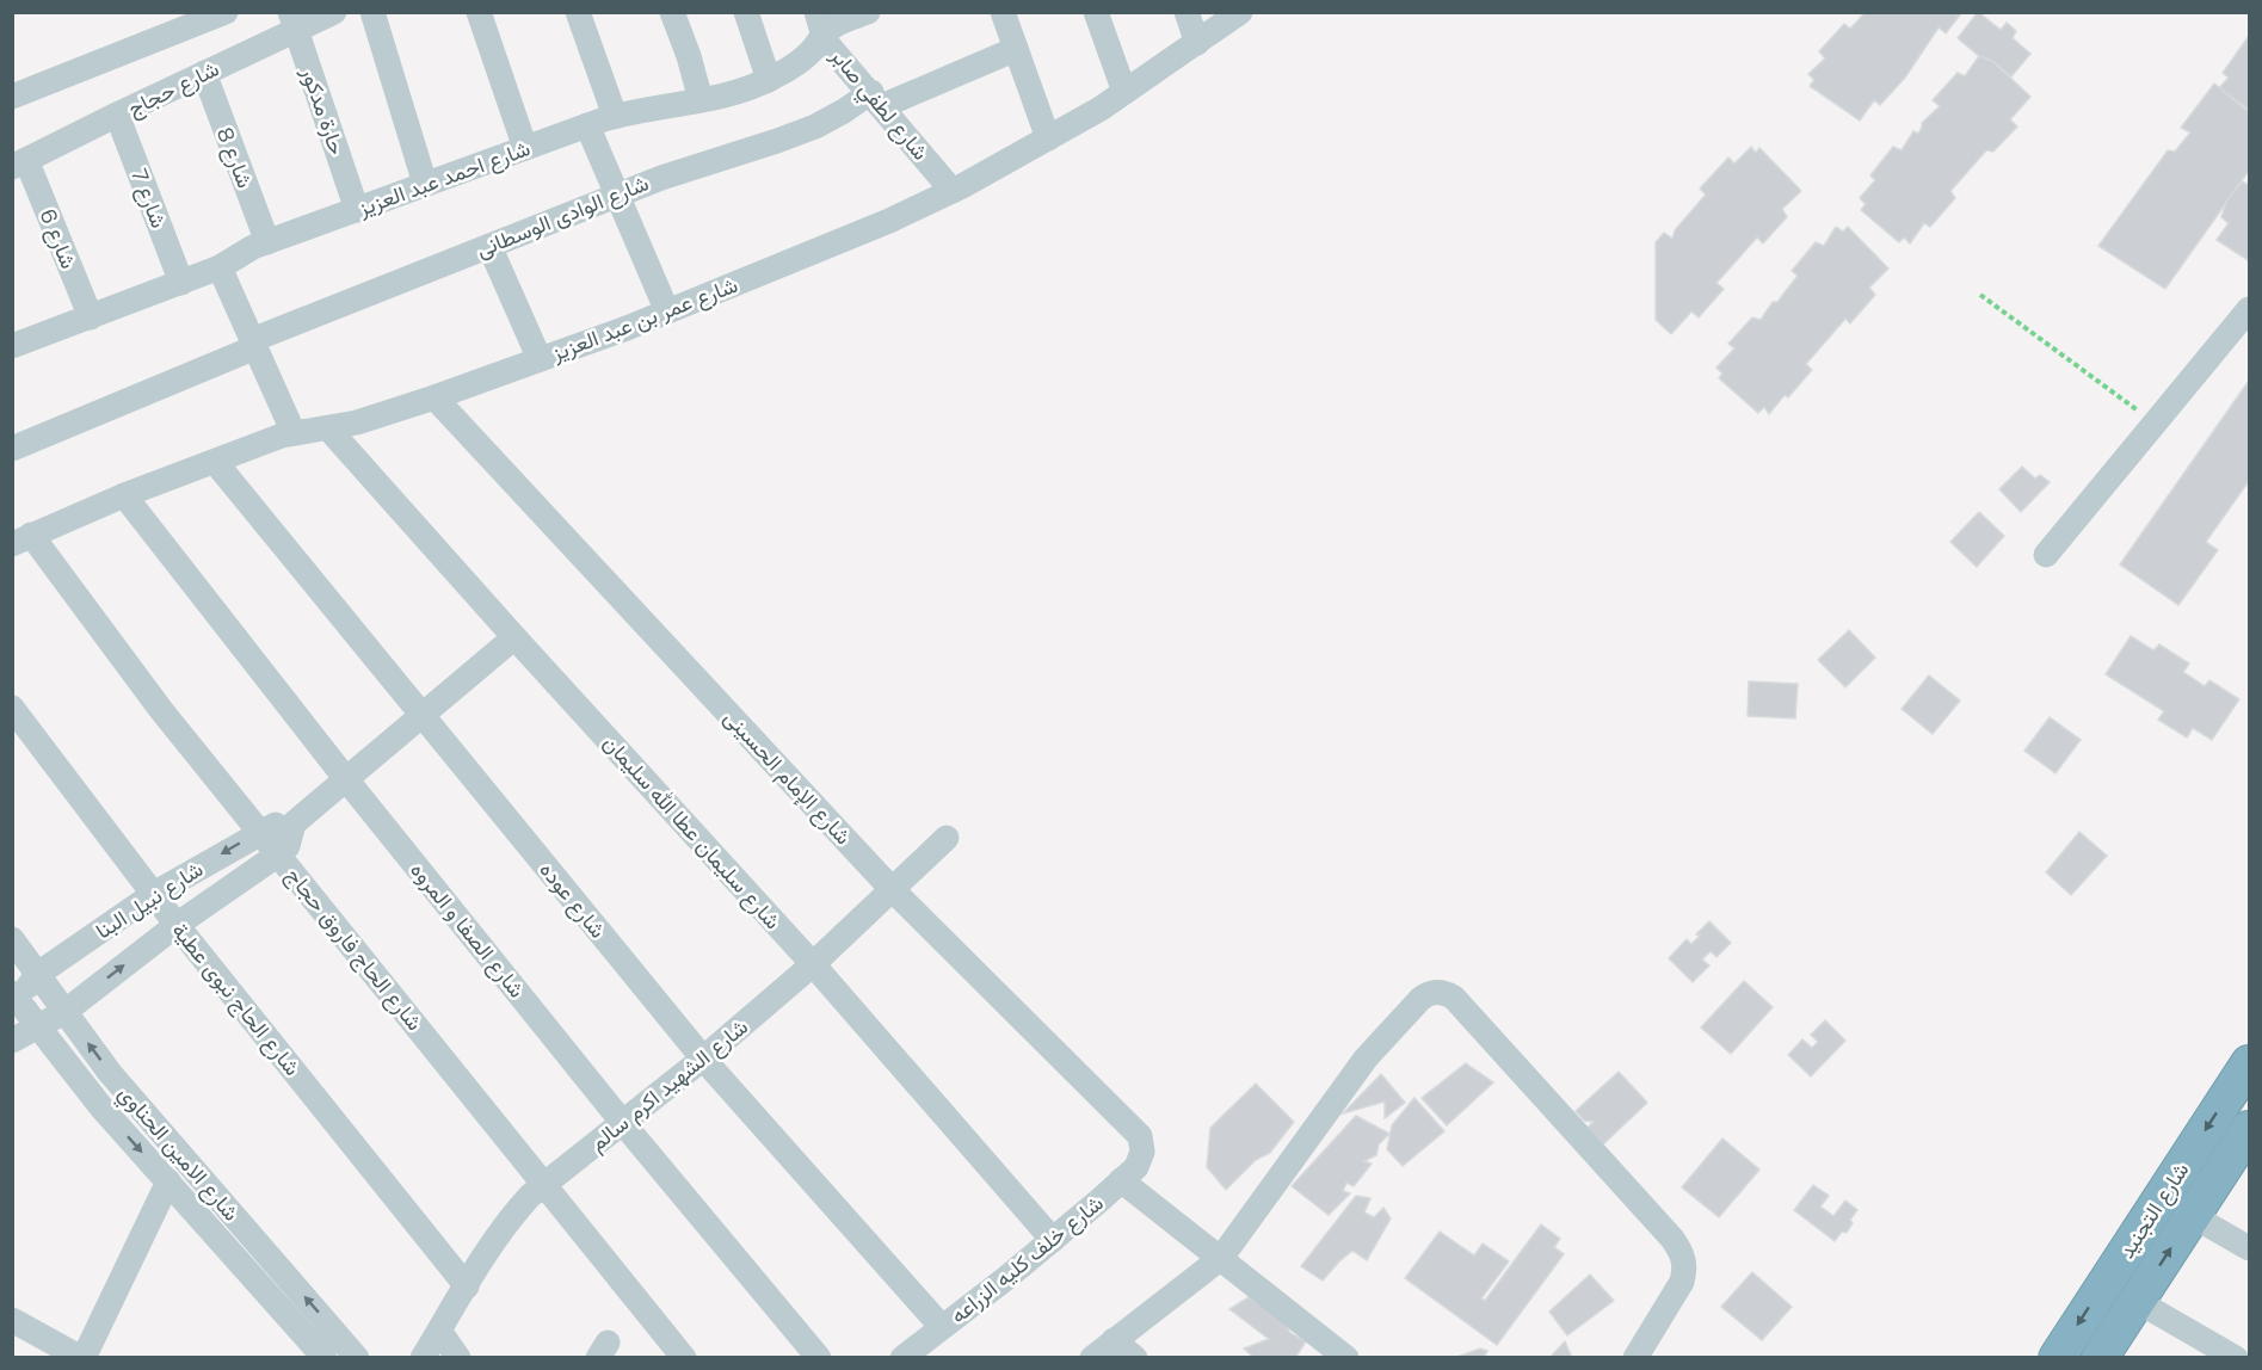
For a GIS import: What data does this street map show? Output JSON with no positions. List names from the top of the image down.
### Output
{
  "streets": {
    "highway": ["شارع التجنيد"],
    "street": [
      "شارع حجاج",
      "شارع لطفي صابر",
      "حارة مدكور",
      "شارع 8",
      "شارع احمد عبد العزيز",
      "شارع 7",
      "شارع الوادى الوسطانى",
      "شارع 6",
      "شارع عمر بن عبد العزيز",
      "شارع الإمام الحسينى",
      "شارع سليمان عطا الله سليمان",
      "شارع نبيل البنا",
      "شارع عوده",
      "شارع الصفا و المروه",
      "شارع الحاج فاروق حجاج",
      "شارع الحاج نبوى عطية",
      "شارع الشهيد اكرم سالم",
      "شارع الامين الحناوي",
      "شارع خلف كليه الزراعه"
    ]
  },
  "crossings": [
    ["شارع حجاج", "حارة مدكور"],
    ["شارع حجاج", "شارع 8"],
    ["شارع حجاج", "شارع 7"],
    ["شارع حجاج", "شارع 6"],
    ["شارع لطفي صابر", "شارع احمد عبد العزيز"],
    ["شارع لطفي صابر", "شارع الوادى الوسطانى"],
    ["شارع لطفي صابر", "شارع عمر بن عبد العزيز"],
    ["حارة مدكور", "شارع احمد عبد العزيز"],
    ["شارع 8", "شارع احمد عبد العزيز"],
    ["شارع احمد عبد العزيز", "شارع 7"],
    ["شارع احمد عبد العزيز", "شارع 6"],
    ["شارع عمر بن عبد العزيز", "شارع الإمام الحسينى"],
    ["شارع عمر بن عبد العزيز", "شارع سليمان عطا الله سليمان"],
    ["شارع عمر بن عبد العزيز", "شارع عوده"],
    ["شارع عمر بن عبد العزيز", "شارع الصفا و المروه"],
    ["شارع عمر بن عبد العزيز", "شارع الحاج فاروق حجاج"],
    ["شارع الإمام الحسينى", "شارع الشهيد اكرم سالم"],
    ["شارع الإمام الحسينى", "شارع خلف كليه الزراعه"],
    ["شارع سليمان عطا الله سليمان", "شارع نبيل البنا"],
    ["شارع سليمان عطا الله سليمان", "شارع الشهيد اكرم سالم"],
    ["شارع سليمان عطا الله سليمان", "شارع خلف كليه الزراعه"],
    ["شارع نبيل البنا", "شارع عوده"],
    ["شارع نبيل البنا", "شارع الصفا و المروه"],
    ["شارع نبيل البنا", "شارع الحاج فاروق حجاج"],
    ["شارع نبيل البنا", "شارع الحاج نبوى عطية"],
    ["شارع نبيل البنا", "شارع الامين الحناوي"],
    ["شارع عوده", "شارع الشهيد اكرم سالم"],
    ["شارع عوده", "شارع خلف كليه الزراعه"],
    ["شارع الصفا و المروه", "شارع الشهيد اكرم سالم"],
    ["شارع الحاج فاروق حجاج", "شارع الشهيد اكرم سالم"],
    ["شارع الحاج نبوى عطية", "شارع الشهيد اكرم سالم"]
  ]
}
